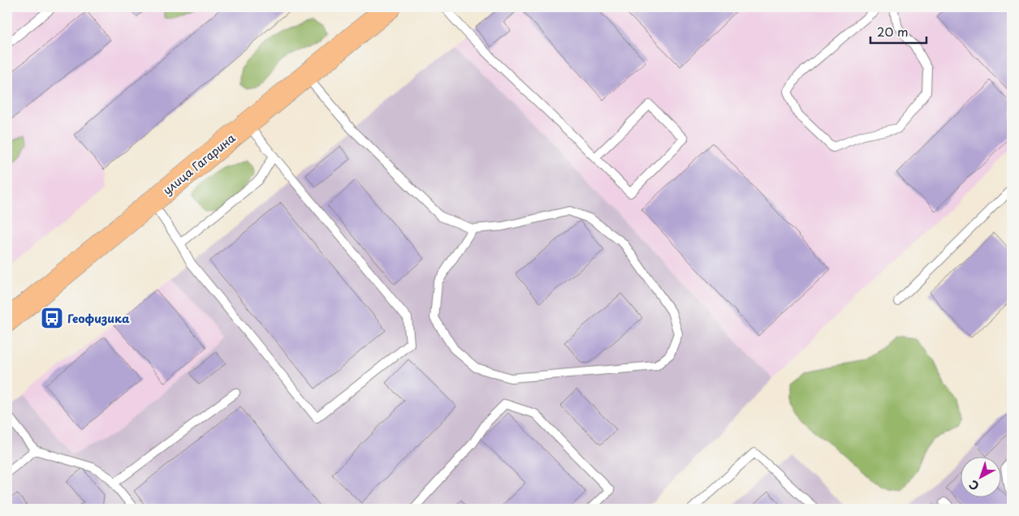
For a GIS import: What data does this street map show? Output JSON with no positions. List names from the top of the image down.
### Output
{
  "streets": {
    "main road": ["улица Гагарина"]
  },
  "places": {
    "bus stop": ["Геофизика"]
  },
  "scale_bar": "20 m",
  "north": "bottom left"
}
